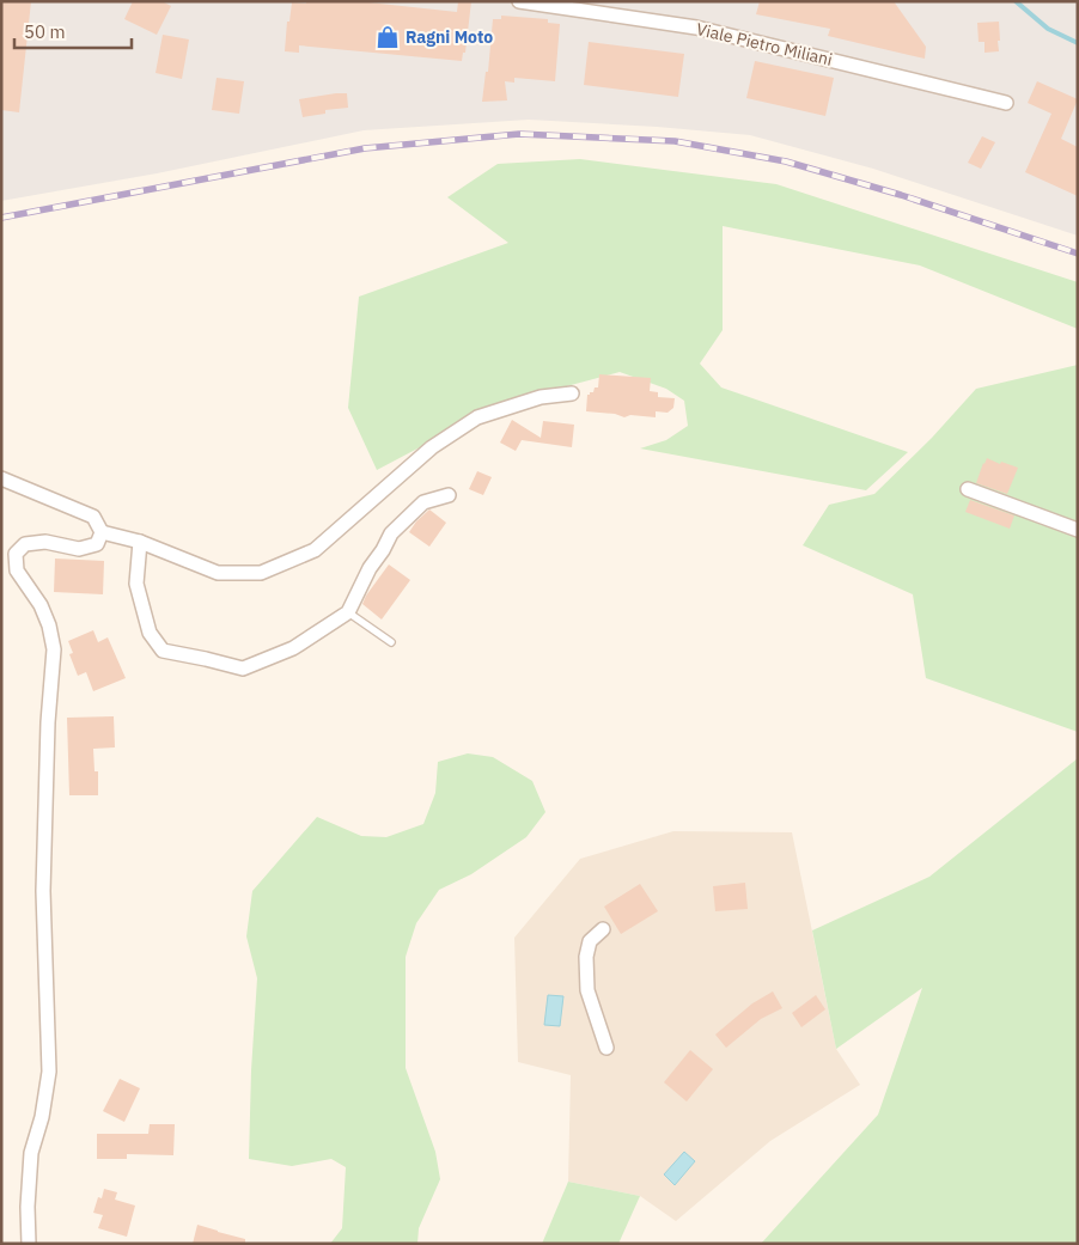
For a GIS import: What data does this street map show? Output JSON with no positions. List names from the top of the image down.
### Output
{
  "streets": {
    "street": ["Viale Pietro Miliani"]
  },
  "places": {
    "shop": ["Ragni Moto"]
  },
  "scale_bar": "50 m"
}
